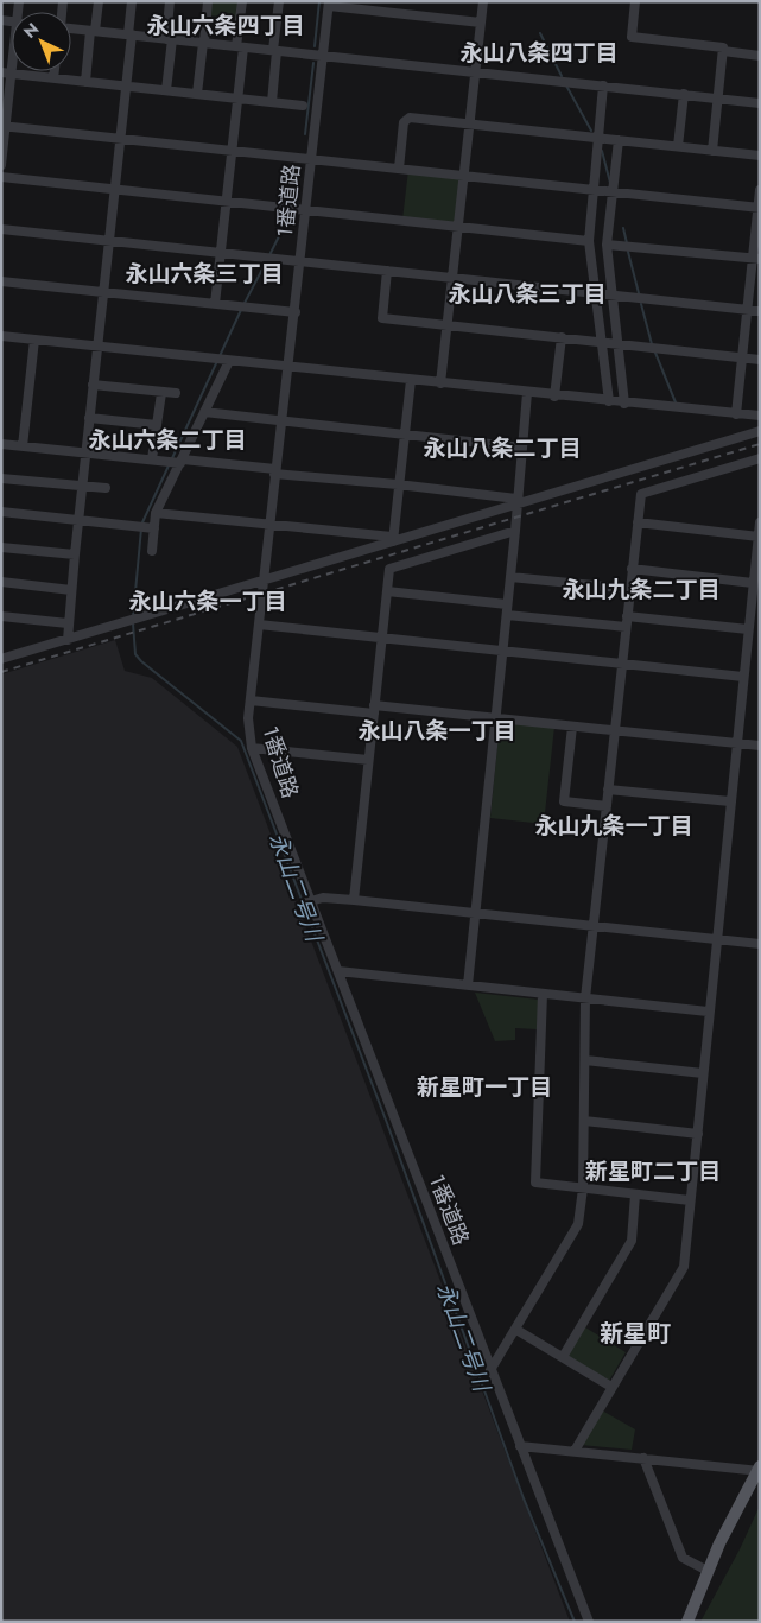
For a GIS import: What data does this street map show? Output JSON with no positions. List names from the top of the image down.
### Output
{
  "streets": {
    "street": ["1番道路"]
  },
  "districts": [
    "永山六条四丁目",
    "永山八条四丁目",
    "永山六条三丁目",
    "永山八条三丁目",
    "永山六条二丁目",
    "永山八条二丁目",
    "永山九条二丁目",
    "永山六条一丁目",
    "永山八条一丁目",
    "永山九条一丁目",
    "新星町一丁目",
    "新星町二丁目",
    "新星町"
  ],
  "water": ["永山二号川"],
  "north": "top left"
}
